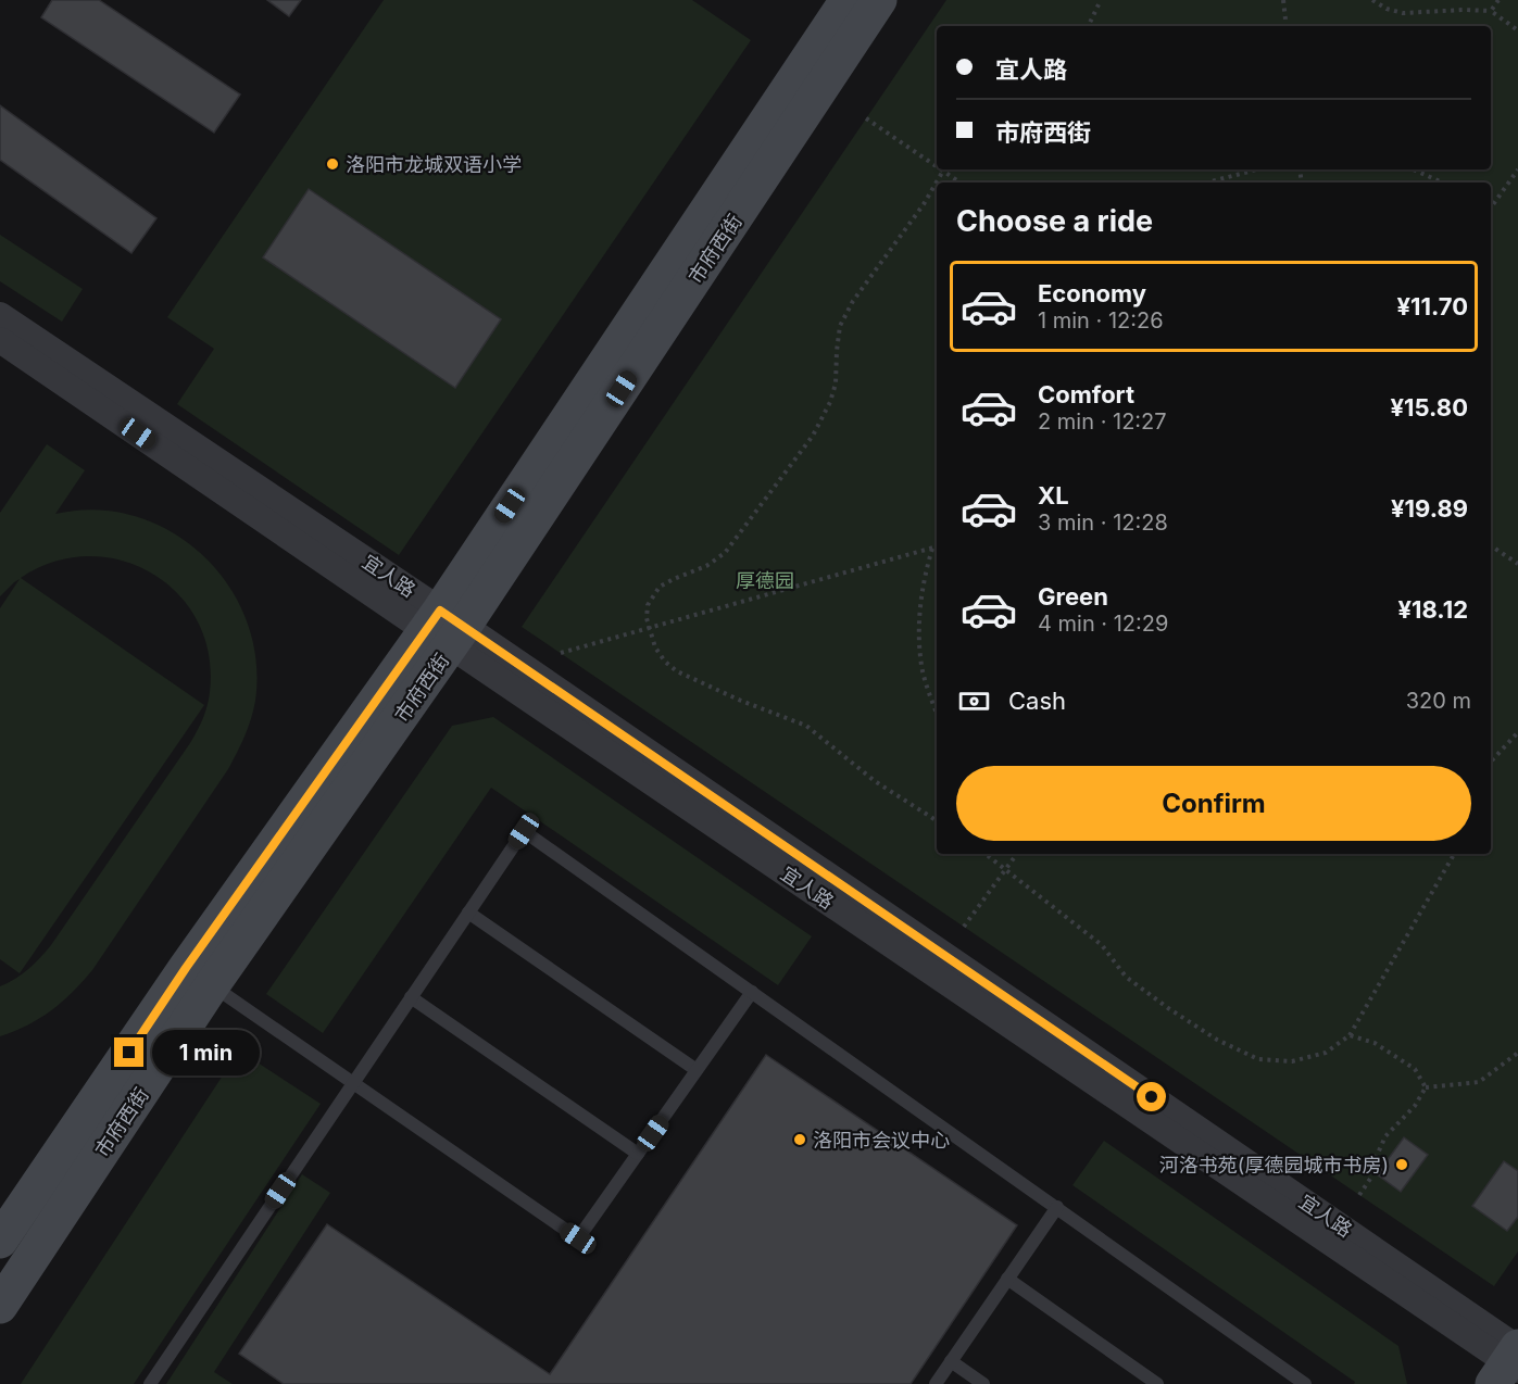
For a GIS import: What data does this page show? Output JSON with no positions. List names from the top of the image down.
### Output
{
  "streets": {
    "street": ["市府西街", "宜人路"]
  },
  "crossings": [
    ["市府西街", "宜人路"]
  ],
  "parks": ["厚德园"],
  "places": ["洛阳市龙城双语小学", "洛阳市会议中心", "河洛书苑(厚德园城市书房)"],
  "page": {
    "banner": ["宜人路", "市府西街"],
    "heading": "Choose a ride",
    "list": [
      {
        "name": "Economy",
        "note": "1 min · 12:26",
        "value": "¥11.70"
      },
      {
        "name": "Comfort",
        "note": "2 min · 12:27",
        "value": "¥15.80"
      },
      {
        "name": "XL",
        "note": "3 min · 12:28",
        "value": "¥19.89"
      },
      {
        "name": "Green",
        "note": "4 min · 12:29",
        "value": "¥18.12"
      }
    ],
    "pay": ["Cash", "320 m"],
    "buttons": "Confirm",
    "bubble": "1 min"
  }
}
